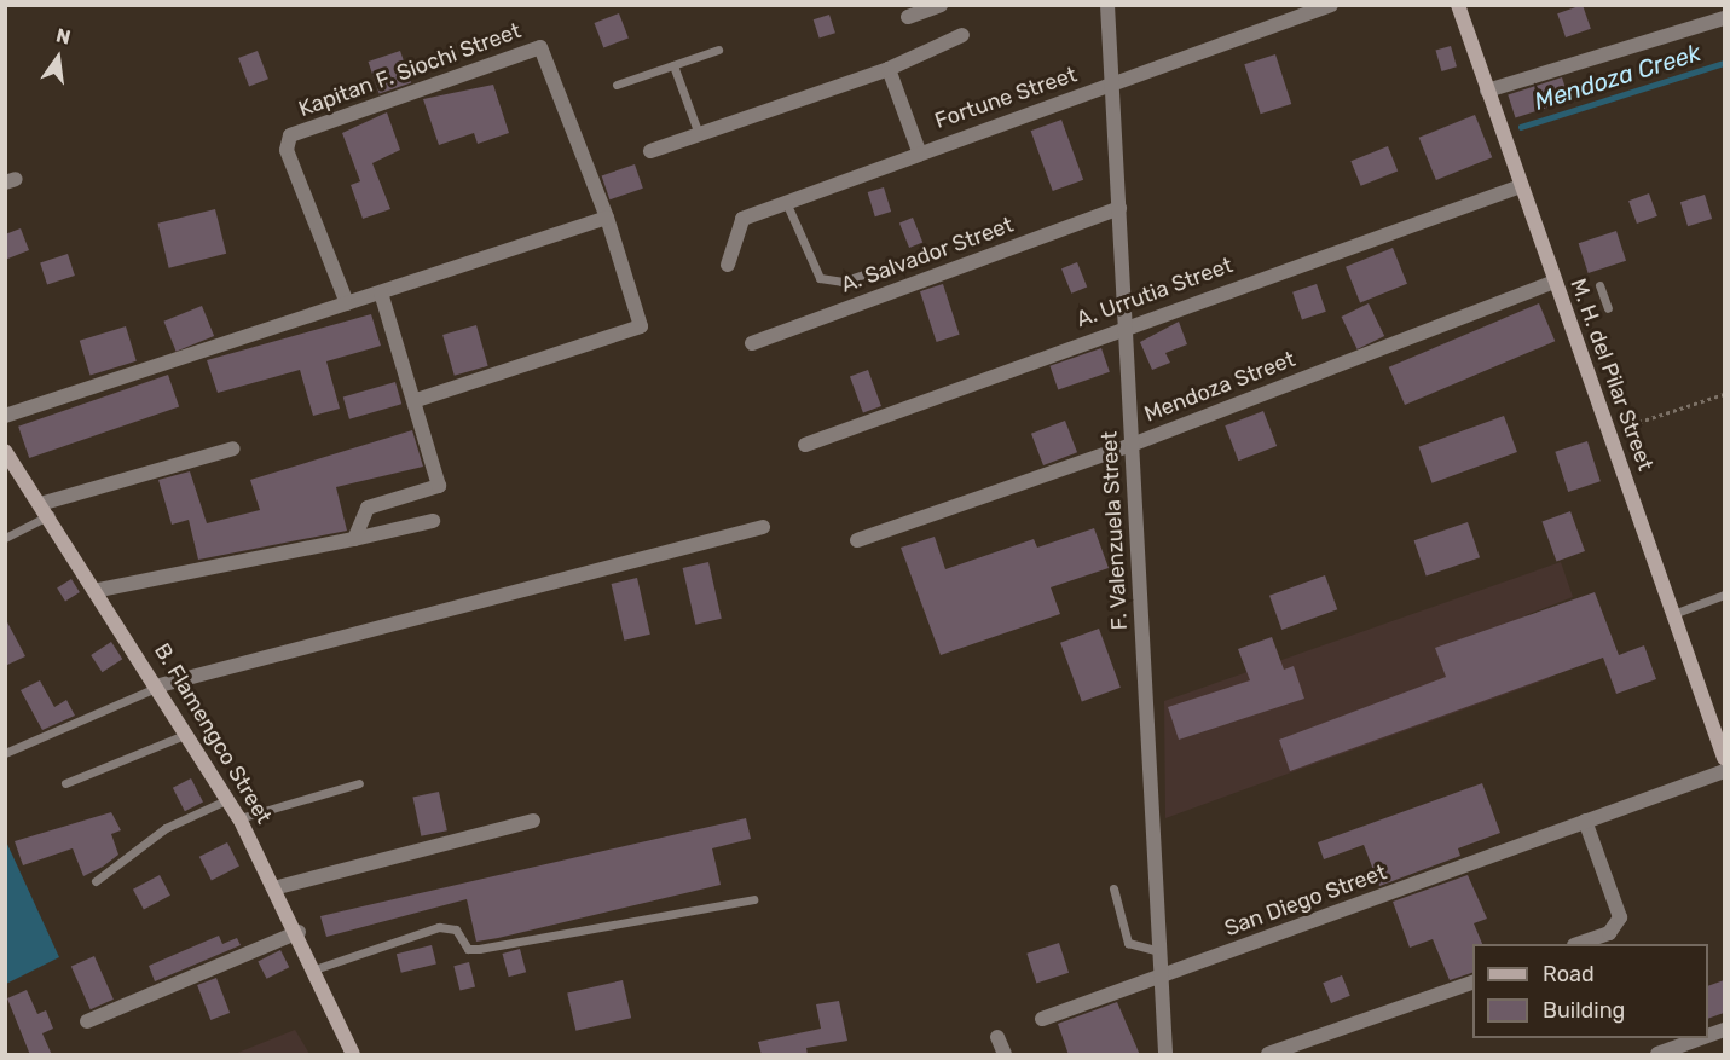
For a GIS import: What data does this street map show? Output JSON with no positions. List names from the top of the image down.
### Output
{
  "streets": {
    "main road": ["M. H. del Pilar Street", "B. Flamengco Street"],
    "street": [
      "Kapitan F. Siochi Street",
      "Fortune Street",
      "A. Salvador Street",
      "A. Urrutia Street",
      "Mendoza Street",
      "F. Valenzuela Street",
      "San Diego Street"
    ]
  },
  "crossings": [
    ["Fortune Street", "F. Valenzuela Street"],
    ["A. Salvador Street", "F. Valenzuela Street"],
    ["A. Urrutia Street", "M. H. del Pilar Street"],
    ["A. Urrutia Street", "F. Valenzuela Street"],
    ["M. H. del Pilar Street", "Mendoza Street"],
    ["Mendoza Street", "F. Valenzuela Street"],
    ["F. Valenzuela Street", "San Diego Street"]
  ],
  "water": ["Mendoza Creek"],
  "legend": ["Road", "Building"],
  "north": "top"
}
